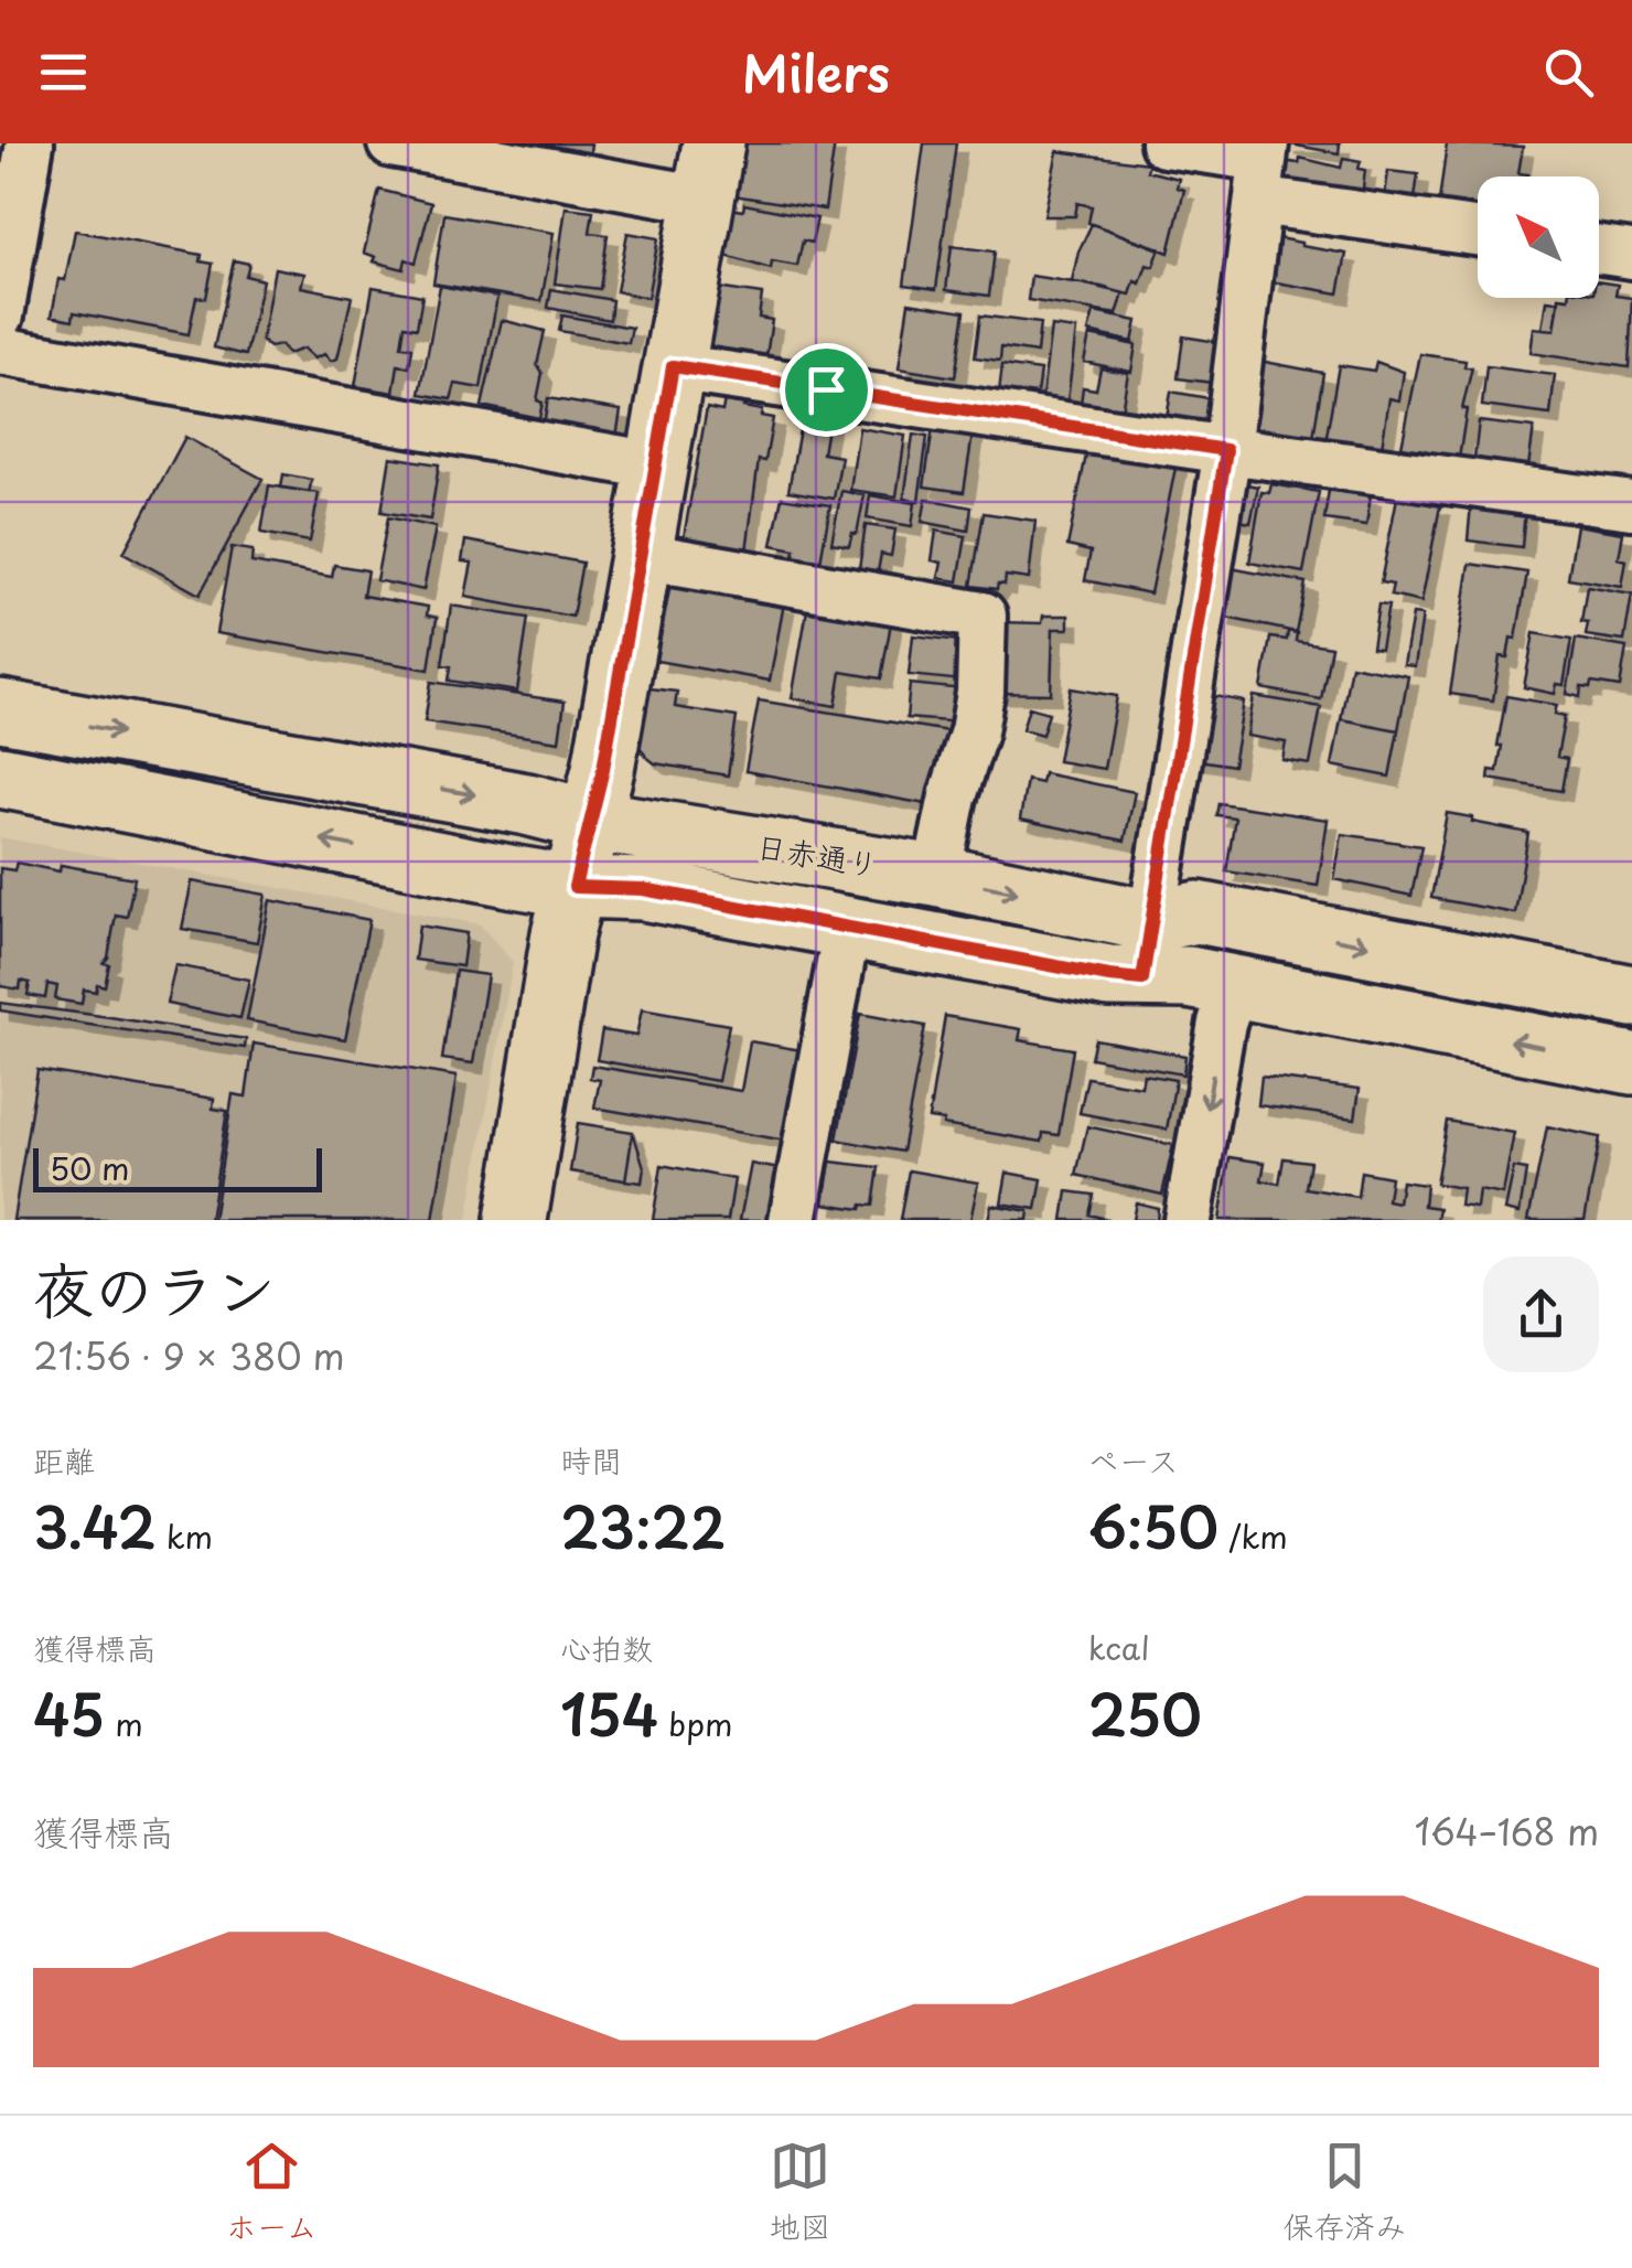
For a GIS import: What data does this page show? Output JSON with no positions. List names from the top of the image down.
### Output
{
  "streets": {
    "main road": ["日赤通り"]
  },
  "scale_bar": "50 m",
  "north": "top left",
  "page": {
    "header": "Milers",
    "scale": "50 m",
    "heading": ["夜のラン", "21:56 · 9 × 380 m"],
    "stats": [
      ["距離", "3.42 km"],
      ["時間", "23:22"],
      ["ペース", "6:50 /km"],
      ["獲得標高", "45 m"],
      ["心拍数", "154 bpm"],
      ["kcal", "250"]
    ],
    "chart": ["獲得標高", "164–168 m"],
    "tabs": ["ホーム", "地図", "保存済み"]
  }
}
